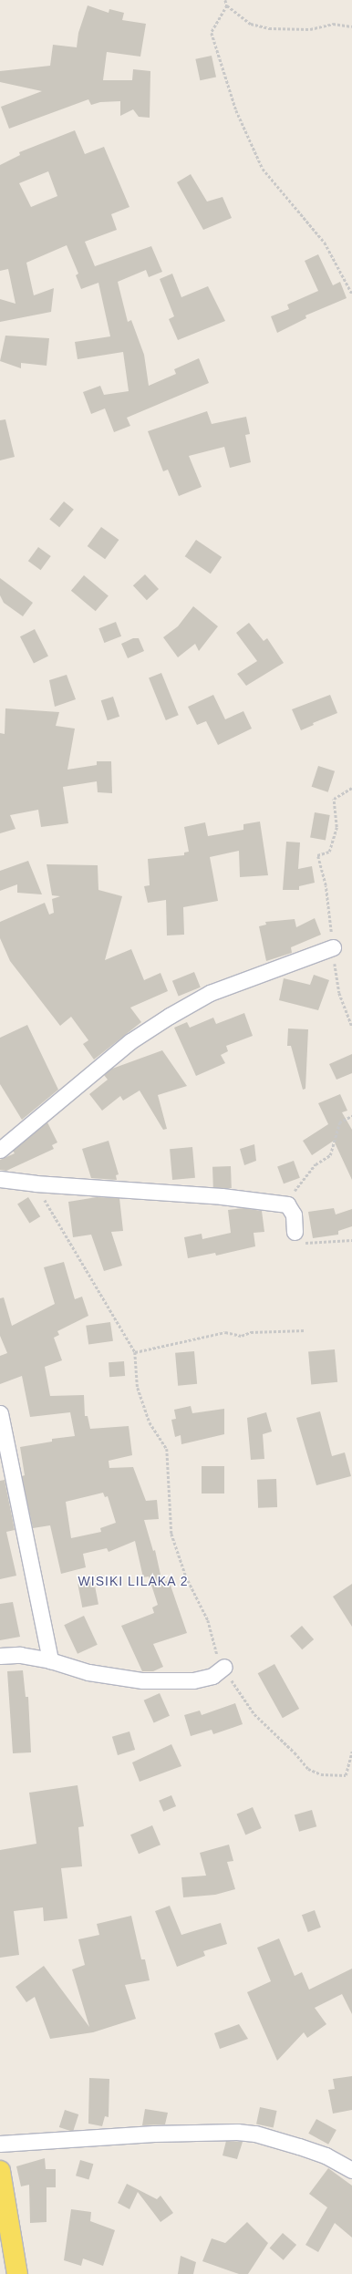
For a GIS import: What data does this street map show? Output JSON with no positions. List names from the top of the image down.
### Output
{
  "districts": ["WISIKI LILAKA 2"]
}
